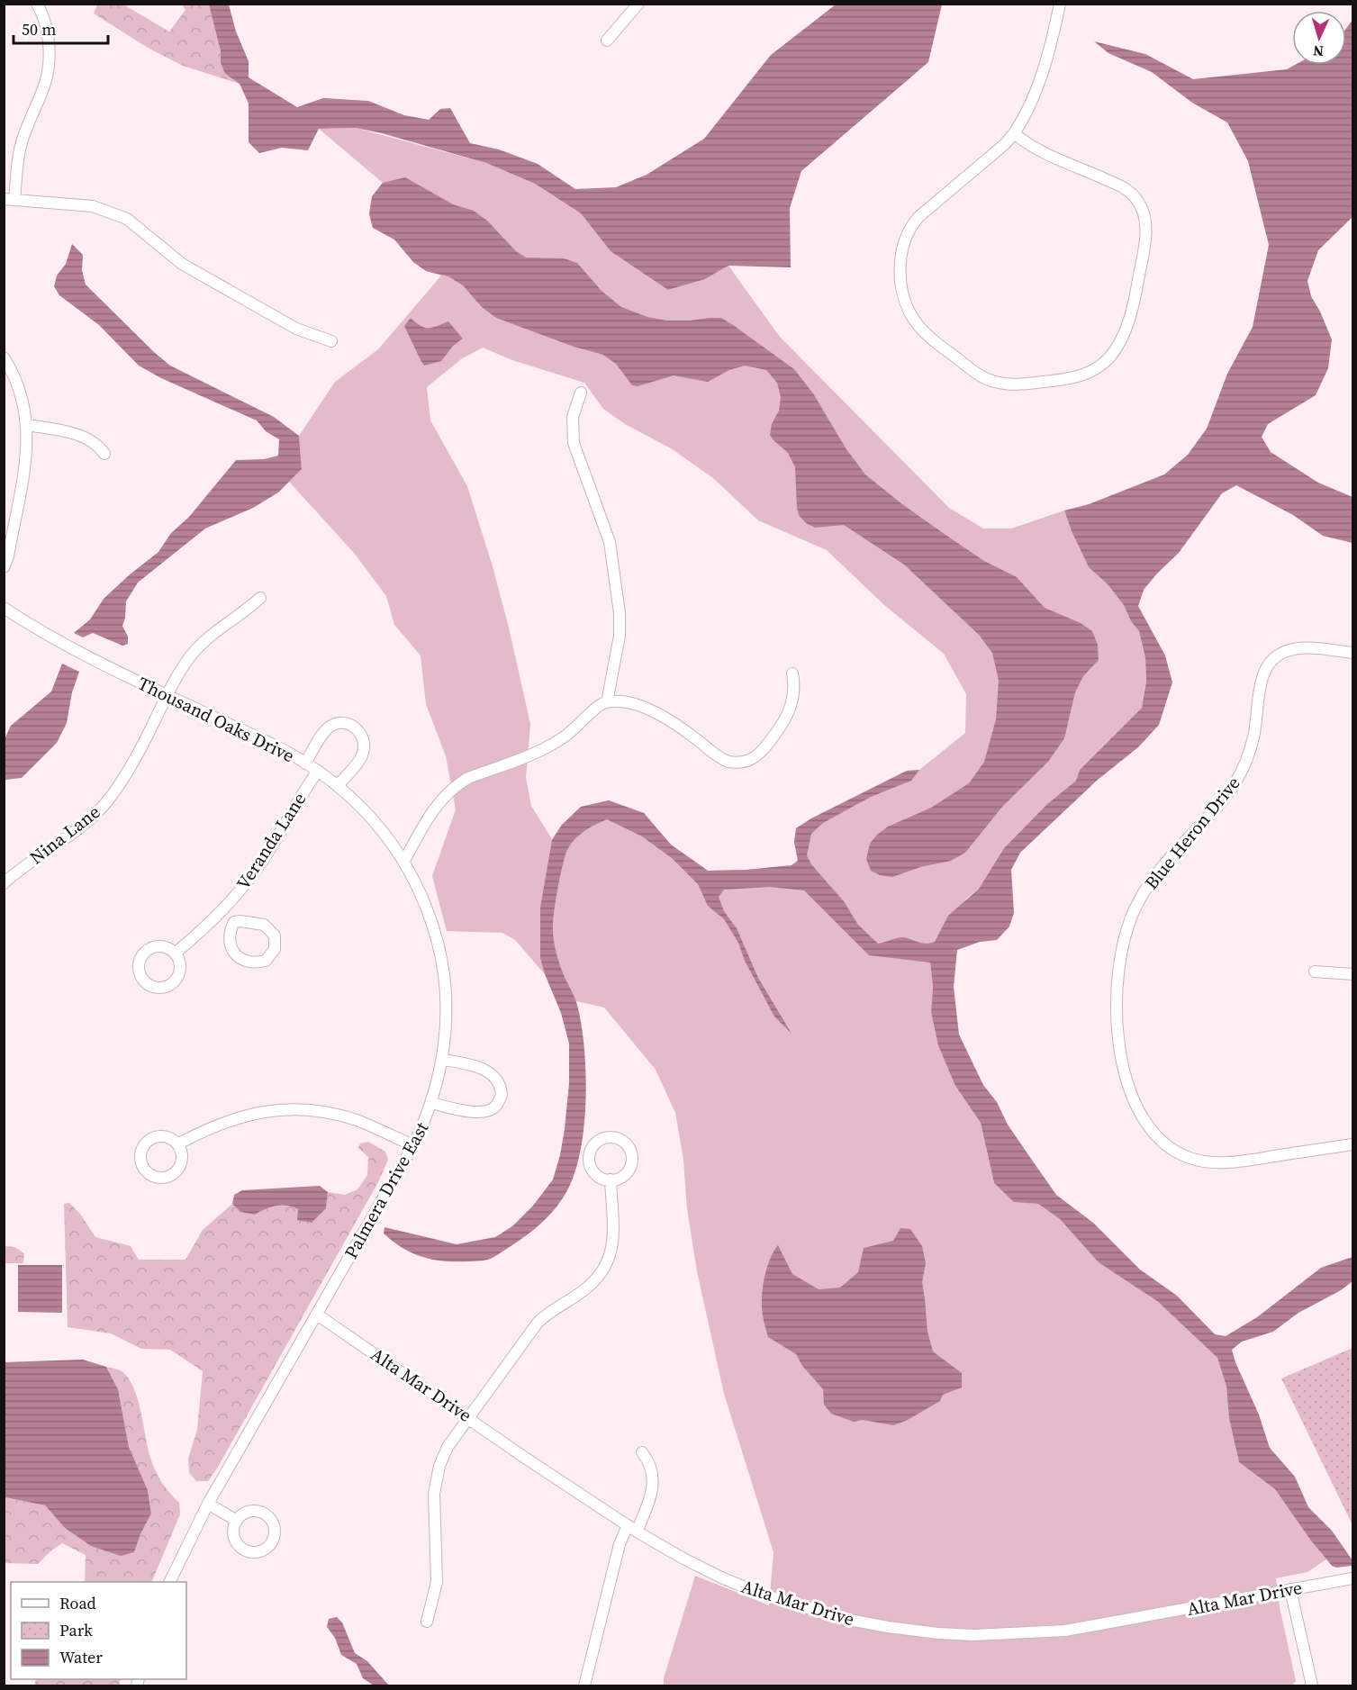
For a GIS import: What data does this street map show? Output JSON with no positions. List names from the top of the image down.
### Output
{
  "streets": {
    "street": [
      "Thousand Oaks Drive",
      "Blue Heron Drive",
      "Nina Lane",
      "Veranda Lane",
      "Palmera Drive East",
      "Alta Mar Drive"
    ]
  },
  "crossings": [
    ["Thousand Oaks Drive", "Nina Lane"],
    ["Thousand Oaks Drive", "Veranda Lane"],
    ["Thousand Oaks Drive", "Palmera Drive East"],
    ["Palmera Drive East", "Alta Mar Drive"]
  ],
  "legend": ["Road", "Park", "Water"],
  "scale_bar": "50 m",
  "north": "bottom"
}
